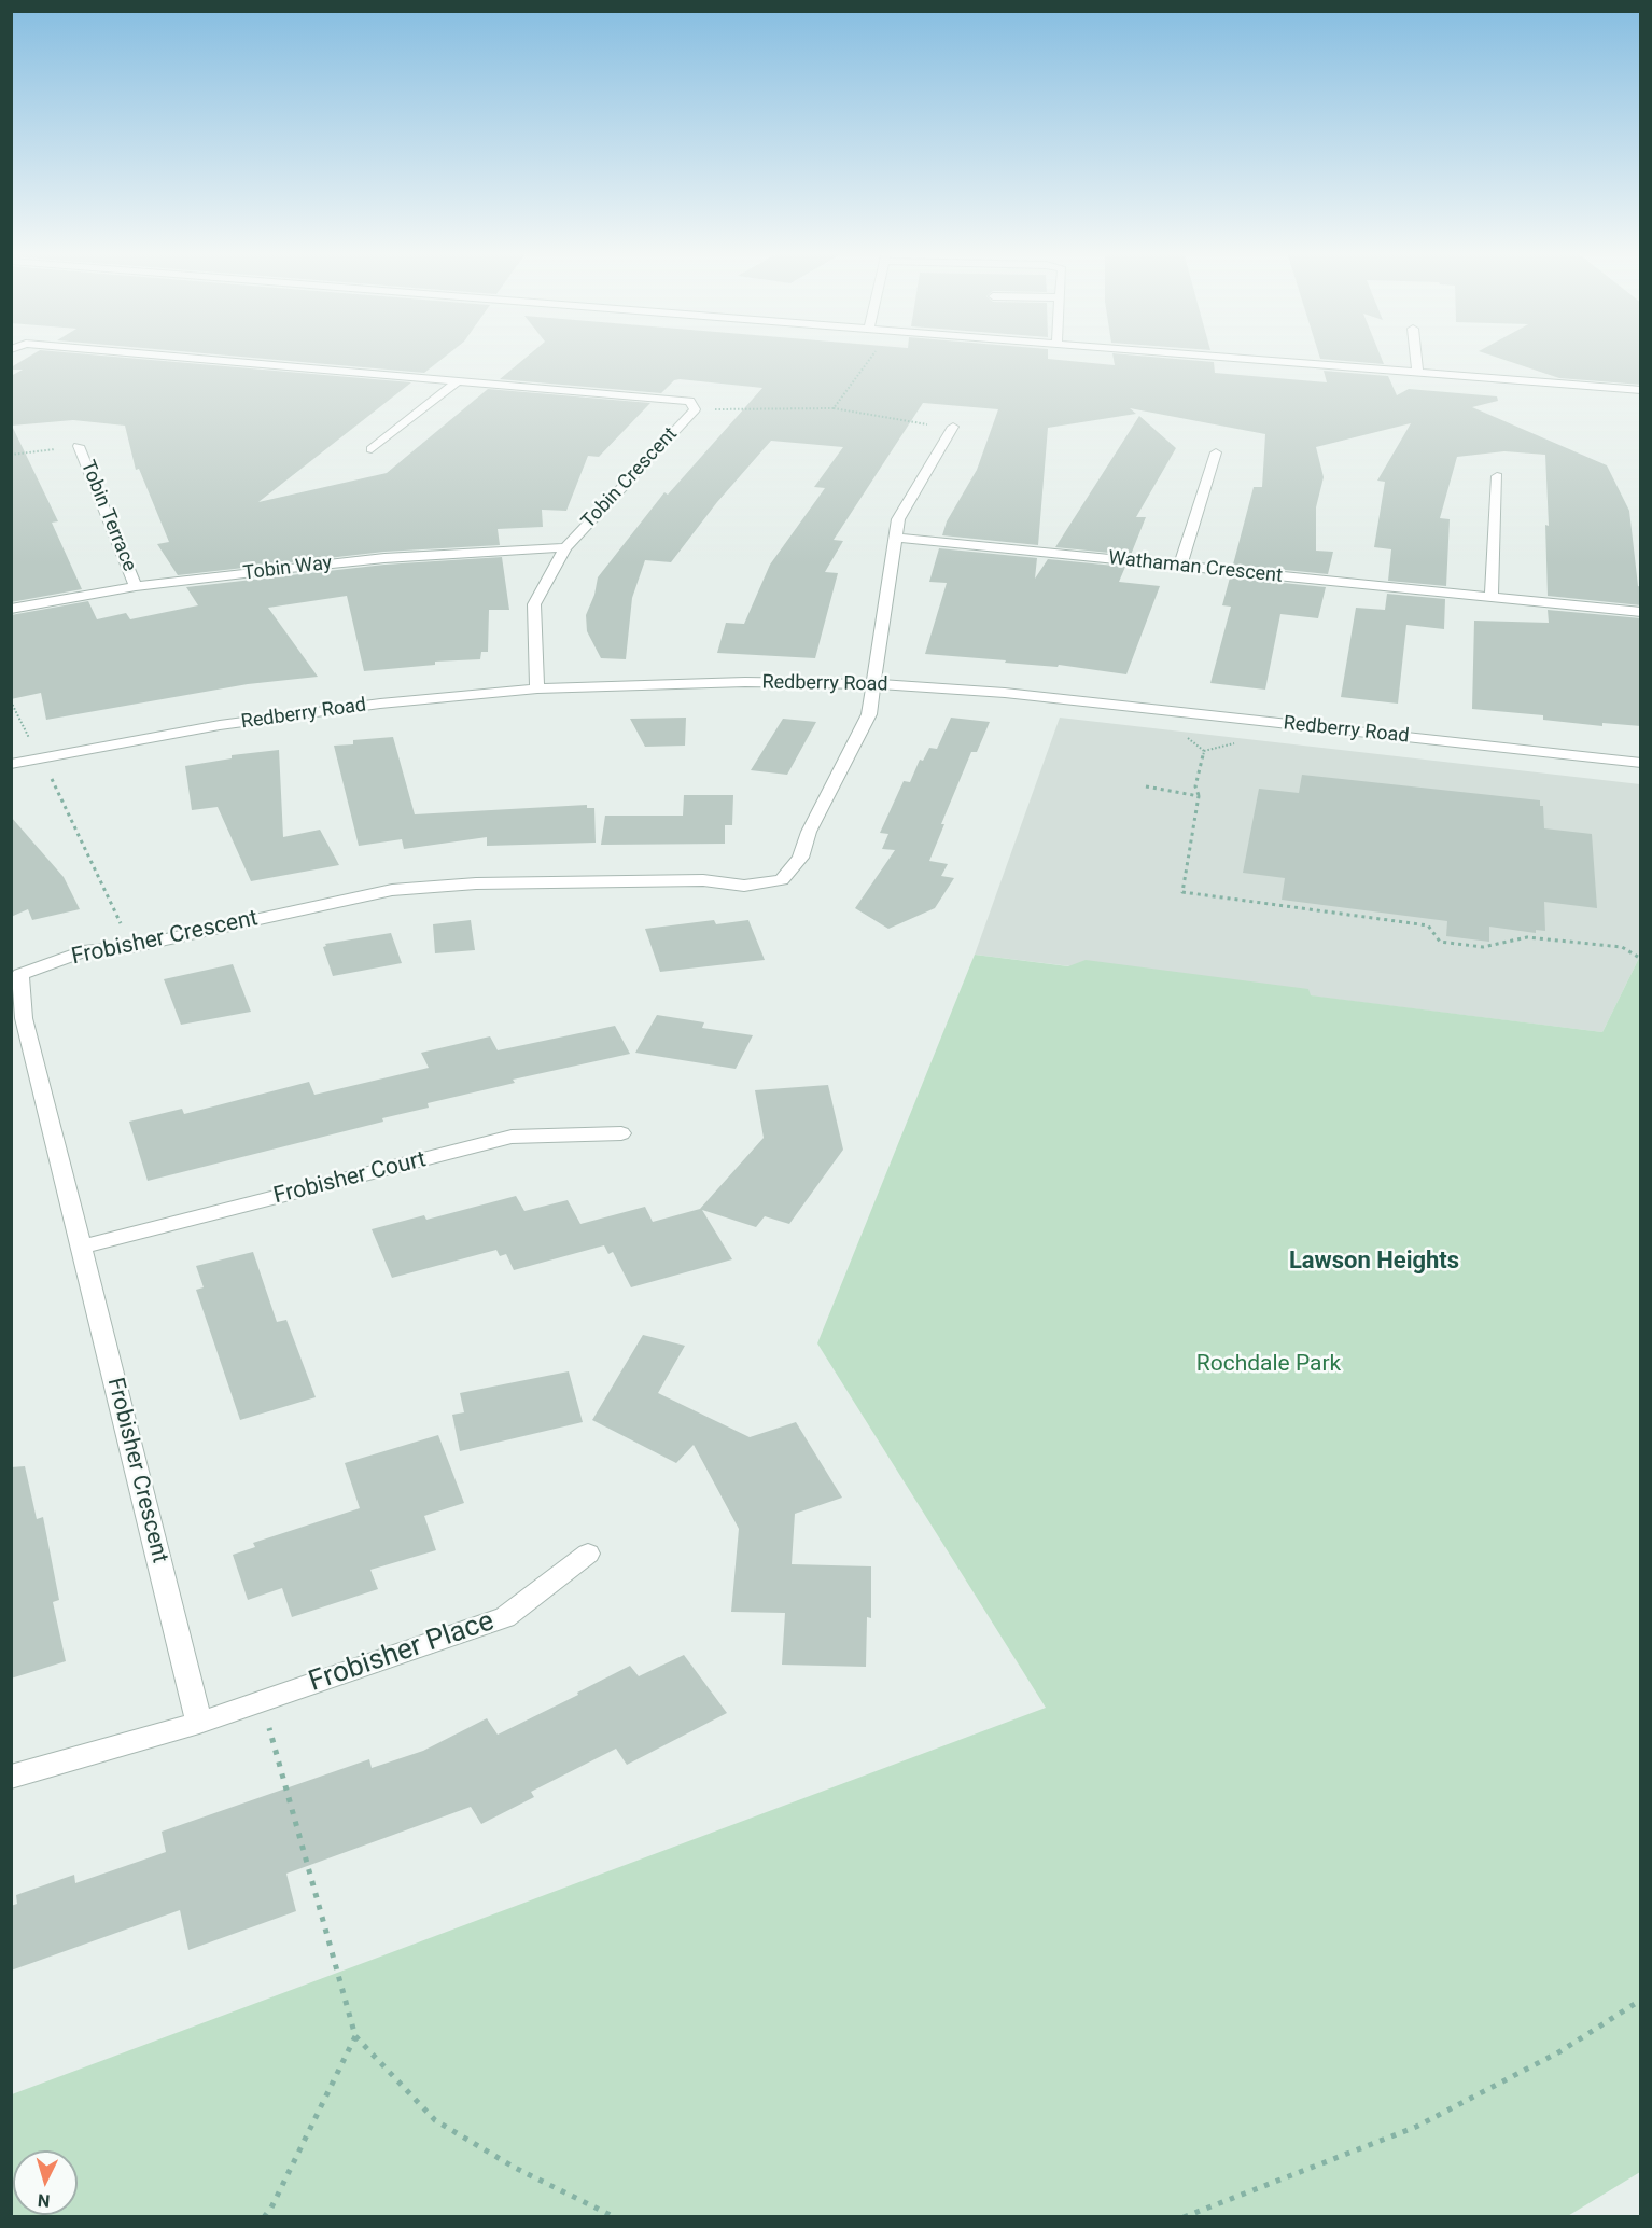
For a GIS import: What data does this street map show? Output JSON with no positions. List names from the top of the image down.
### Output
{
  "streets": {
    "street": [
      "Tobin Crescent",
      "Tobin Terrace",
      "Wathaman Crescent",
      "Tobin Way",
      "Redberry Road",
      "Frobisher Crescent",
      "Frobisher Court",
      "Frobisher Place"
    ]
  },
  "crossings": [
    ["Tobin Crescent", "Tobin Way"],
    ["Tobin Crescent", "Redberry Road"],
    ["Tobin Terrace", "Tobin Way"],
    ["Redberry Road", "Frobisher Crescent"],
    ["Frobisher Crescent", "Frobisher Court"],
    ["Frobisher Crescent", "Frobisher Place"]
  ],
  "districts": ["Lawson Heights"],
  "parks": ["Rochdale Park"],
  "north": "bottom"
}
